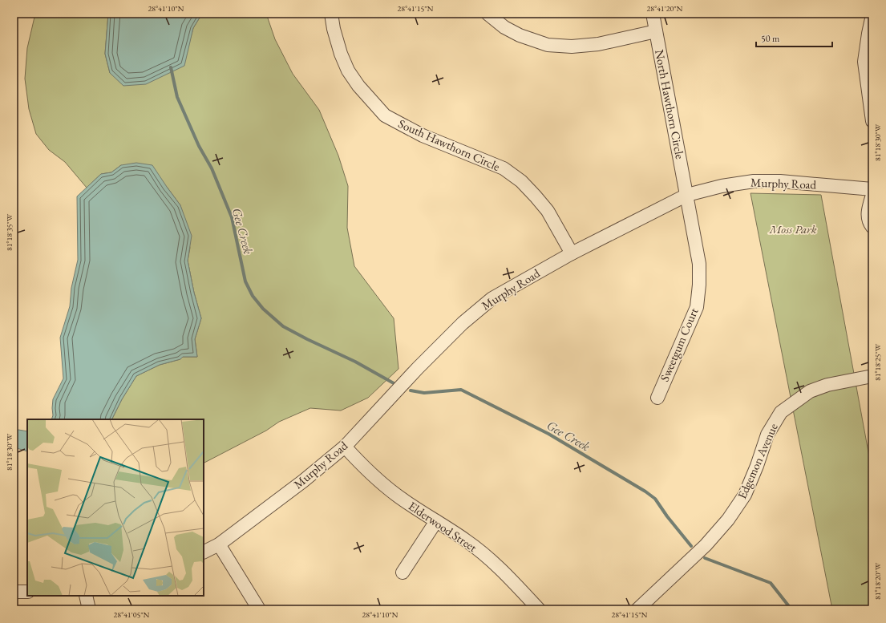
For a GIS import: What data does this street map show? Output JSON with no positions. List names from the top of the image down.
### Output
{
  "streets": {
    "street": [
      "North Hawthorn Circle",
      "South Hawthorn Circle",
      "Murphy Road",
      "Sweetgum Court",
      "Edgemon Avenue",
      "Elderwood Street"
    ]
  },
  "crossings": [
    ["North Hawthorn Circle", "Murphy Road"],
    ["North Hawthorn Circle", "Sweetgum Court"],
    ["South Hawthorn Circle", "Murphy Road"],
    ["Murphy Road", "Sweetgum Court"],
    ["Murphy Road", "Elderwood Street"]
  ],
  "water": ["Gee Creek"],
  "parks": ["Moss Park"],
  "scale_bar": "50 m",
  "coordinates": [
    "28°41'10\"N",
    "28°41'15\"N",
    "28°41'20\"N",
    "81°18'30\"W",
    "81°18'35\"W",
    "81°18'25\"W",
    "81°18'20\"W",
    "28°41'05\"N"
  ]
}
